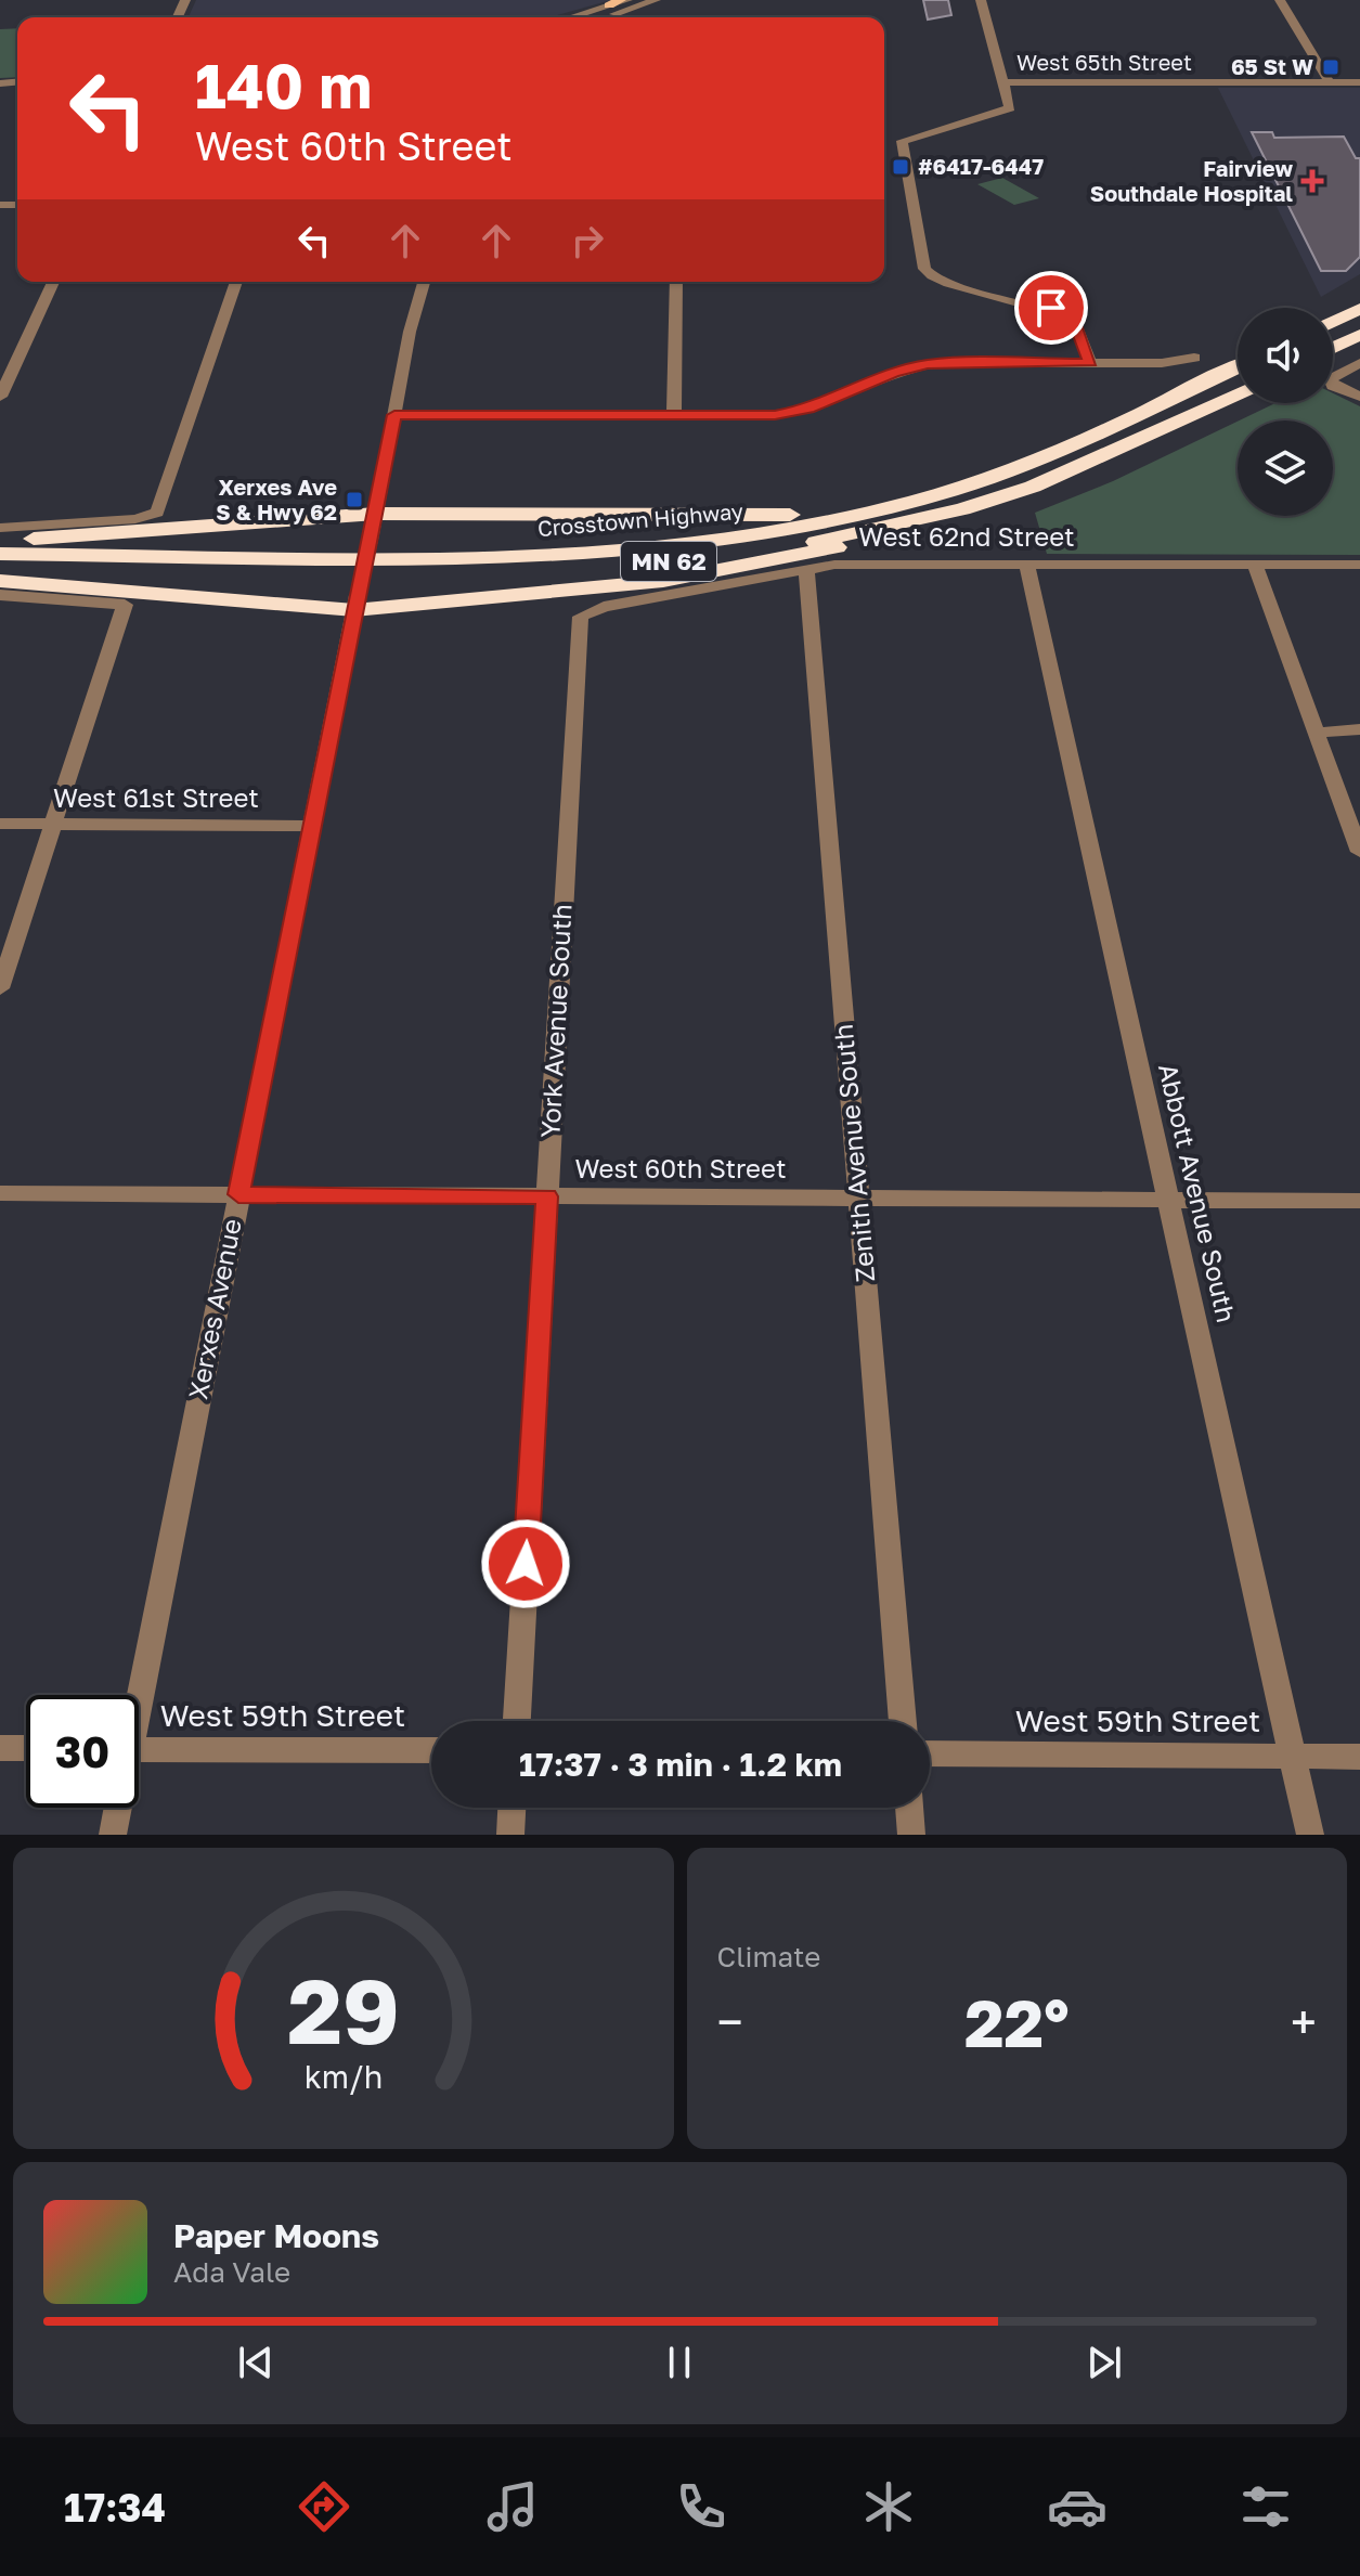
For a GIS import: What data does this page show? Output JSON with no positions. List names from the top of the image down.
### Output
{
  "streets": {
    "highway": ["Crosstown Highway", "MN 62"],
    "street": [
      "West 65th Street",
      "West 62nd Street",
      "West 61st Street",
      "York Avenue South",
      "Zenith Avenue South",
      "West 60th Street",
      "Abbott Avenue South",
      "Xerxes Avenue",
      "West 59th Street"
    ]
  },
  "crossings": [
    ["West 62nd Street", "York Avenue South"],
    ["West 62nd Street", "Zenith Avenue South"],
    ["West 62nd Street", "Abbott Avenue South"],
    ["West 61st Street", "Xerxes Avenue"],
    ["York Avenue South", "West 60th Street"],
    ["Zenith Avenue South", "West 60th Street"],
    ["West 60th Street", "Abbott Avenue South"],
    ["West 60th Street", "Xerxes Avenue"],
    ["Abbott Avenue South", "West 59th Street"]
  ],
  "places": {
    "transit": ["65 St W", "#6417-6447", "Xerxes Ave S & Hwy 62"],
    "health": ["Fairview Southdale Hospital"]
  },
  "page": {
    "turn": ["140 m", "West 60th Street"],
    "limit": "30",
    "trip": "17:37 · 3 min · 1.2 km",
    "tile": "Climate",
    "heat": ["−", "22°", "+"],
    "song": ["Paper Moons", "Ada Vale"],
    "tabs": "17:34",
    "gauge": ["29", "km/h"]
  }
}
